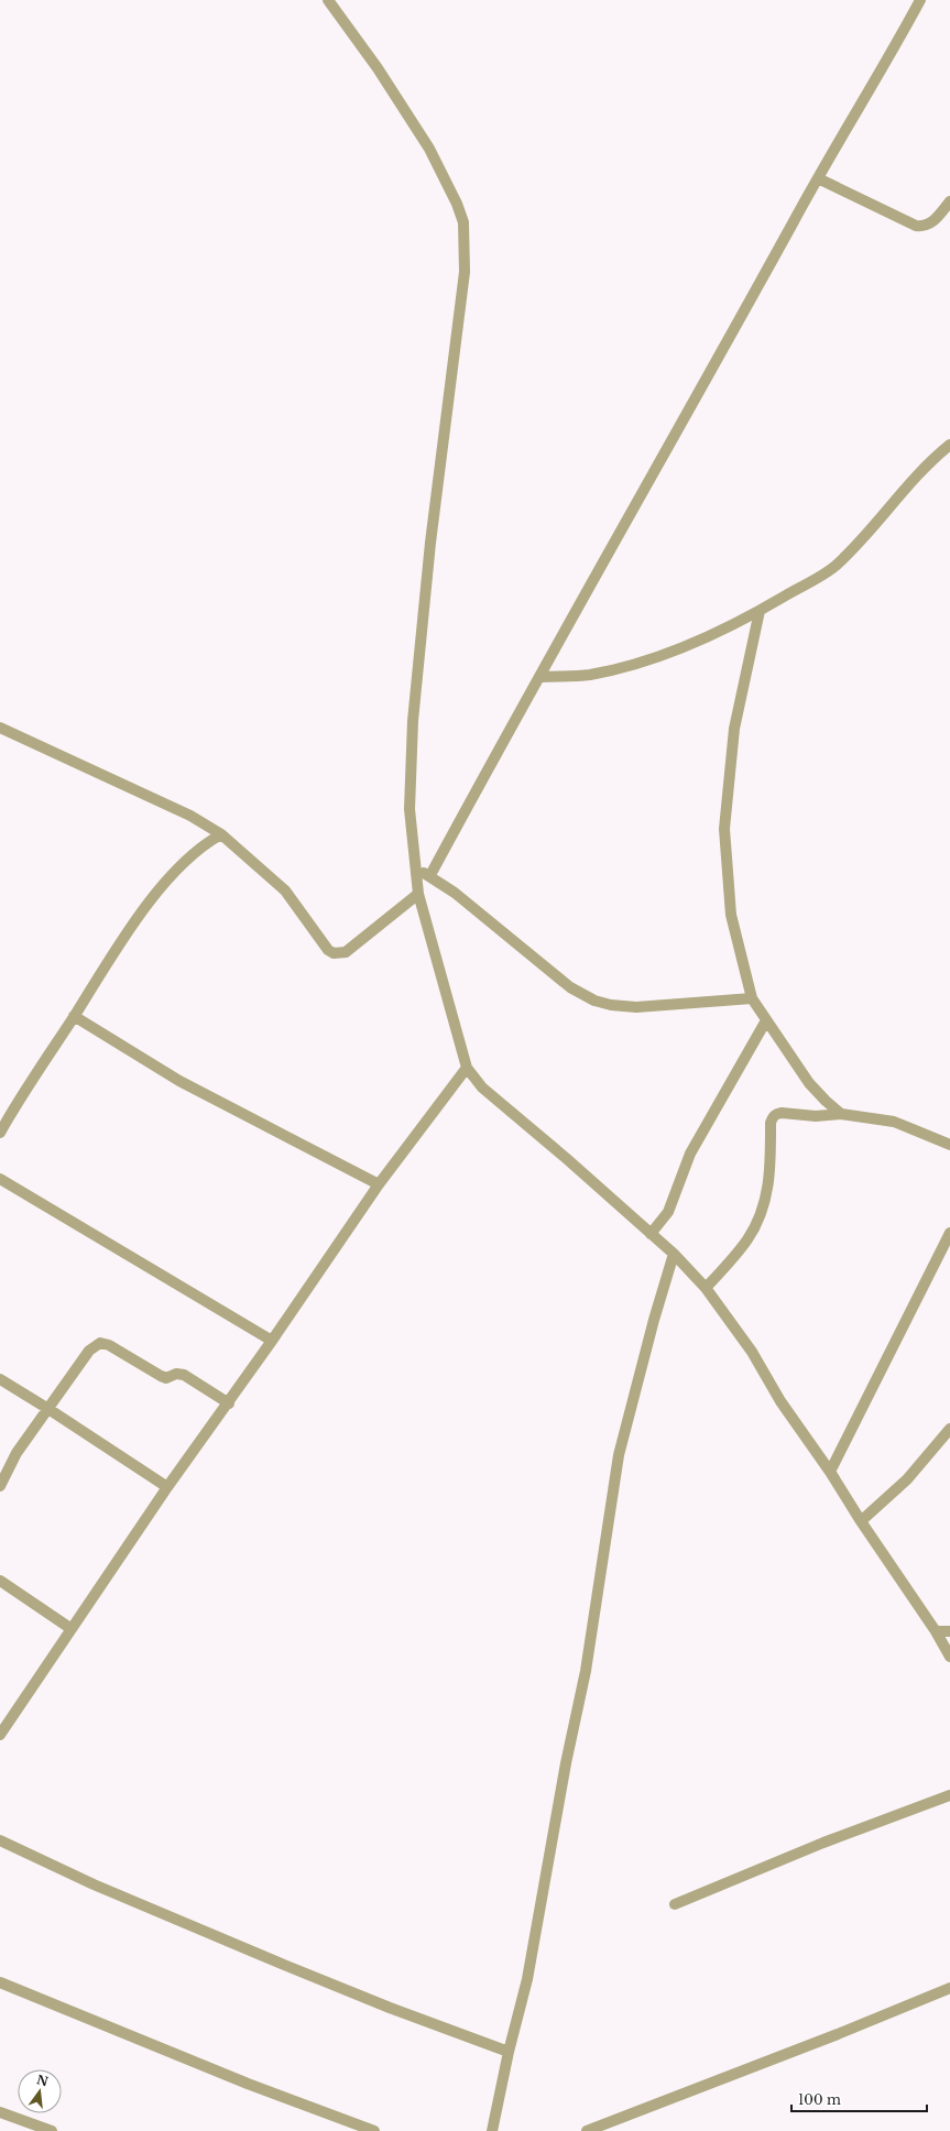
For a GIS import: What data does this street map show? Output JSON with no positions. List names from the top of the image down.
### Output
{
  "scale_bar": "100 m",
  "north": "top"
}
